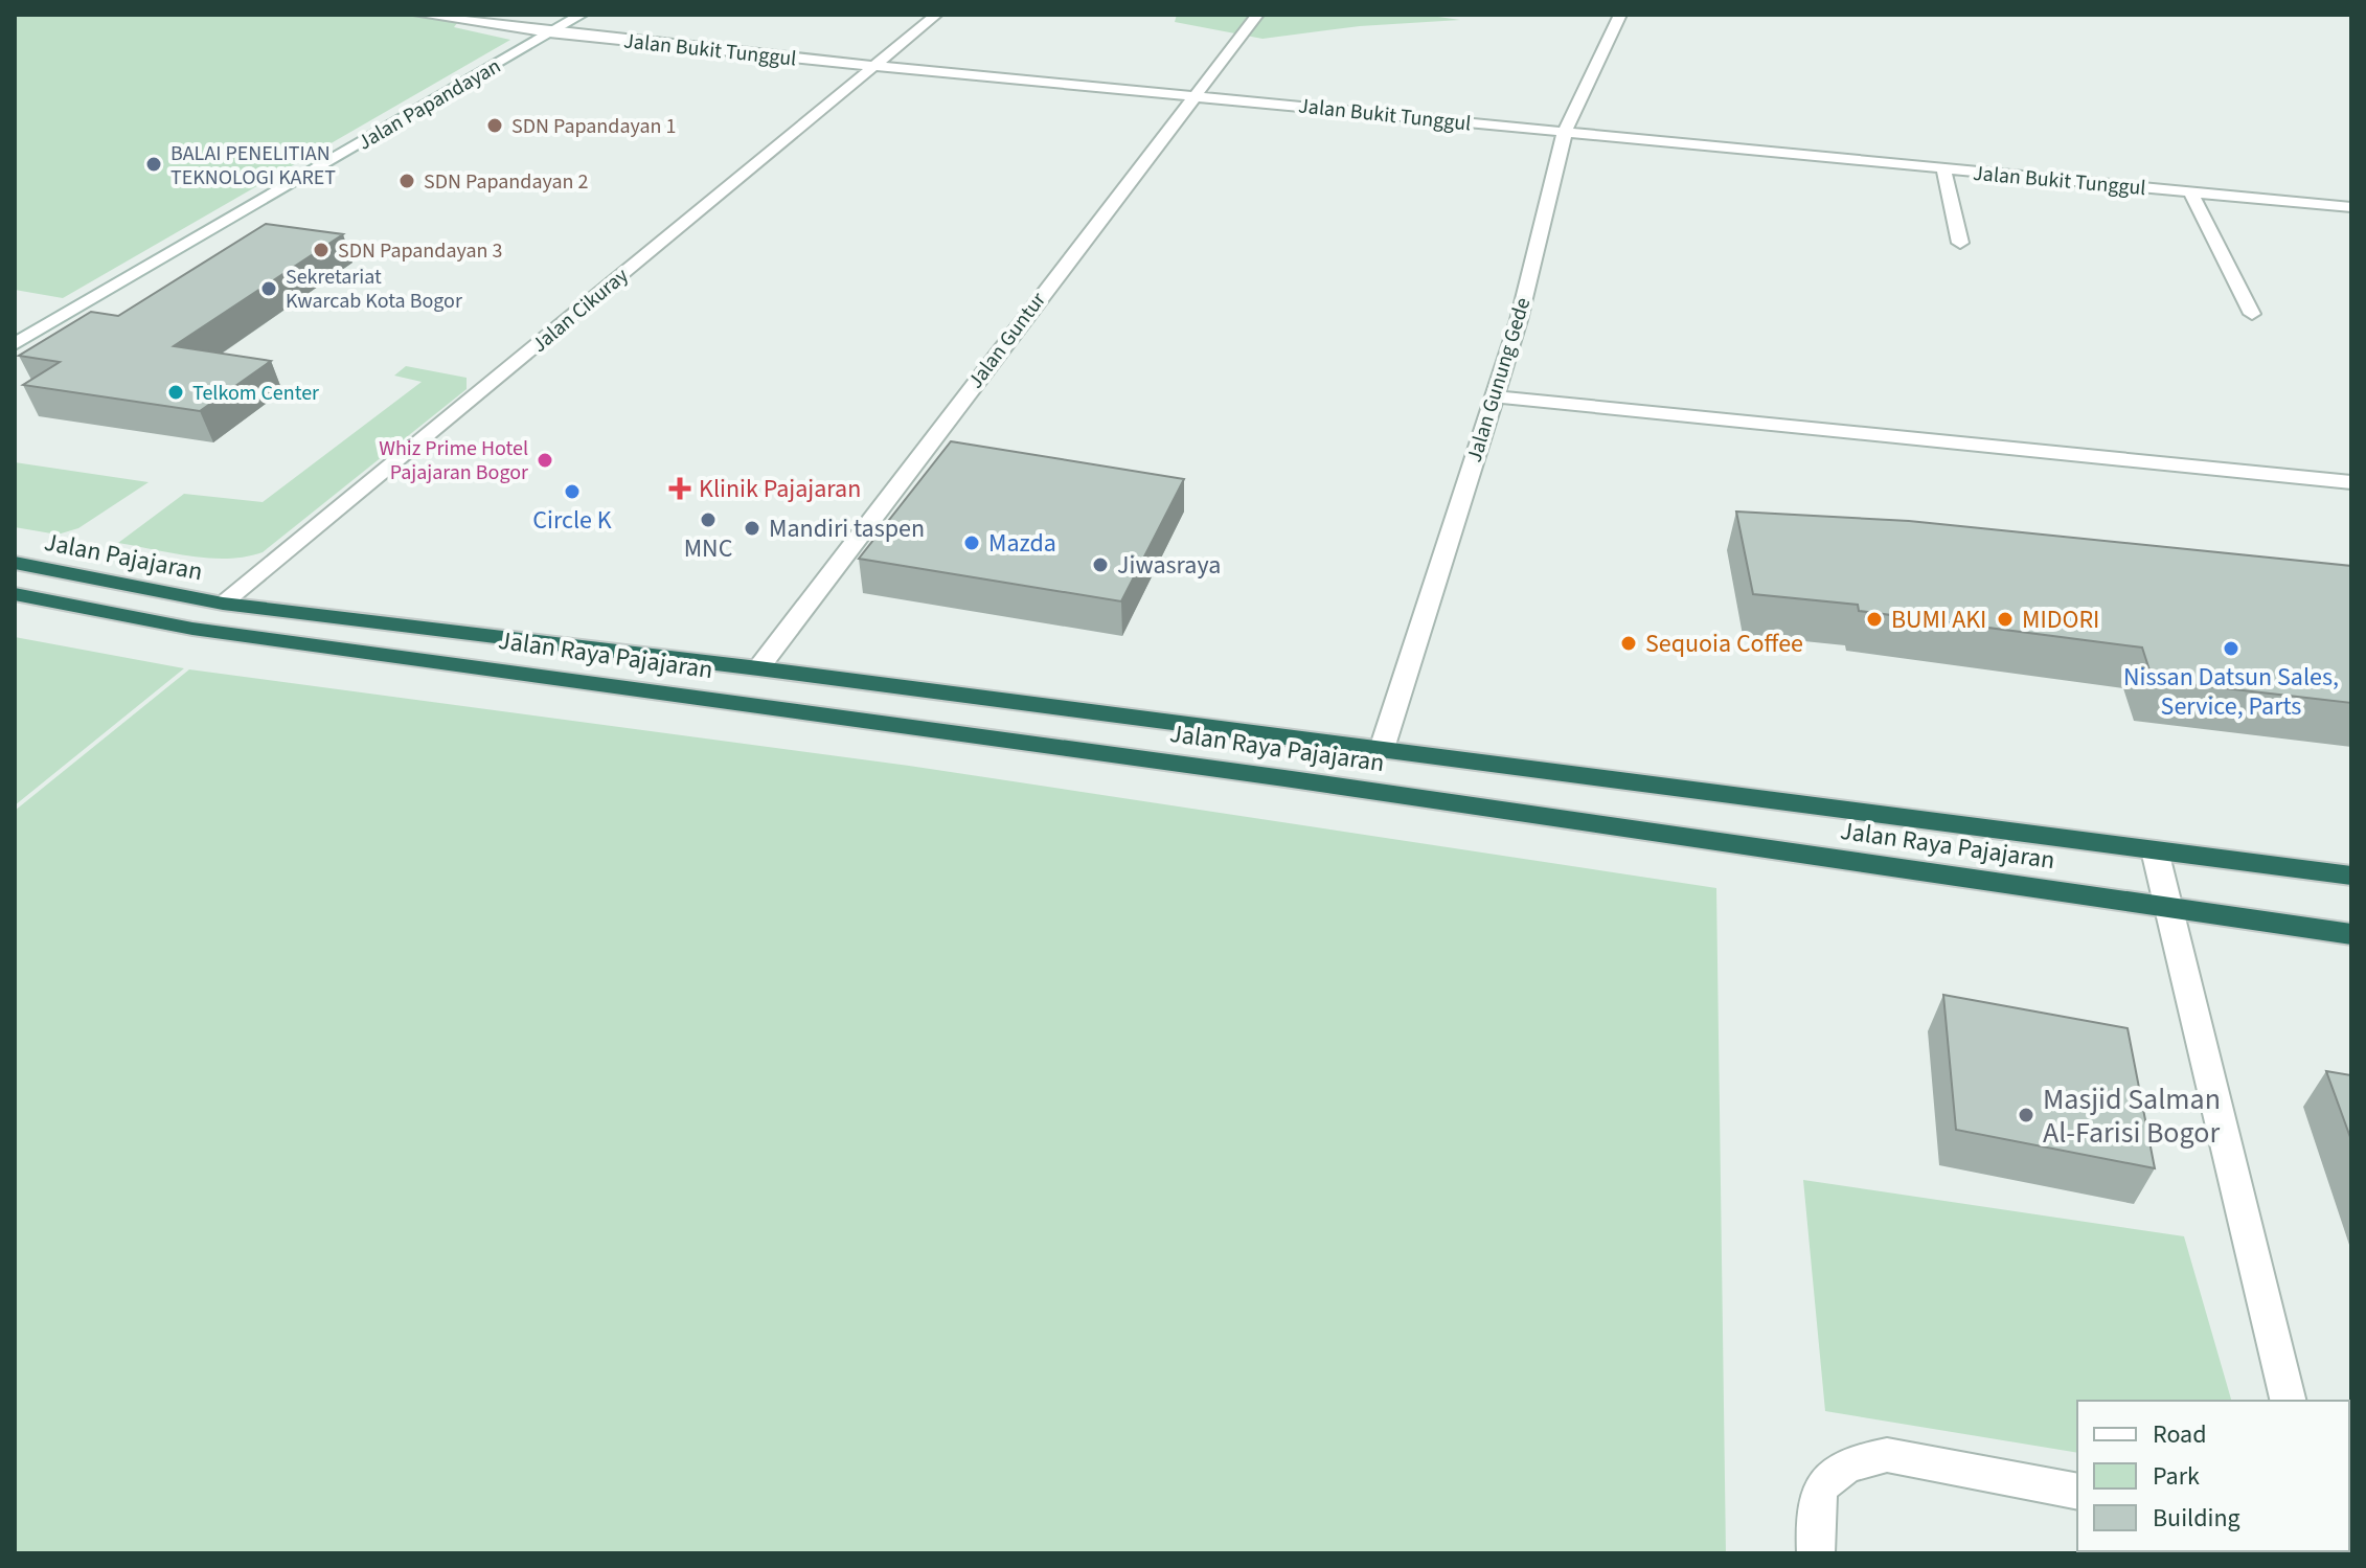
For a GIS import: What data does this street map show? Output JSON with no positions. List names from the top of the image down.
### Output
{
  "streets": {
    "highway": ["Jalan Pajajaran", "Jalan Raya Pajajaran"],
    "street": [
      "Jalan Bukit Tunggul",
      "Jalan Papandayan",
      "Jalan Cikuray",
      "Jalan Guntur",
      "Jalan Gunung Gede"
    ]
  },
  "crossings": [
    ["Jalan Bukit Tunggul", "Jalan Papandayan"],
    ["Jalan Bukit Tunggul", "Jalan Cikuray"],
    ["Jalan Bukit Tunggul", "Jalan Guntur"],
    ["Jalan Bukit Tunggul", "Jalan Gunung Gede"],
    ["Jalan Cikuray", "Jalan Pajajaran"],
    ["Jalan Cikuray", "Jalan Raya Pajajaran"],
    ["Jalan Guntur", "Jalan Raya Pajajaran"],
    ["Jalan Gunung Gede", "Jalan Raya Pajajaran"],
    ["Jalan Pajajaran", "Jalan Raya Pajajaran"]
  ],
  "places": {
    "other": [
      "SDN Papandayan 1",
      "BALAI PENELITIAN TEKNOLOGI KARET",
      "SDN Papandayan 2",
      "SDN Papandayan 3",
      "Sekretariat Kwarcab Kota Bogor",
      "Telkom Center",
      "Whiz Prime Hotel Pajajaran Bogor",
      "Circle K",
      "MNC",
      "Mandiri taspen",
      "Mazda",
      "Jiwasraya",
      "BUMI AKI",
      "MIDORI",
      "Sequoia Coffee",
      "Nissan Datsun Sales, Service, Parts",
      "Masjid Salman Al-Farisi Bogor"
    ],
    "health": ["Klinik Pajajaran"]
  },
  "legend": ["Road", "Park", "Building"]
}
